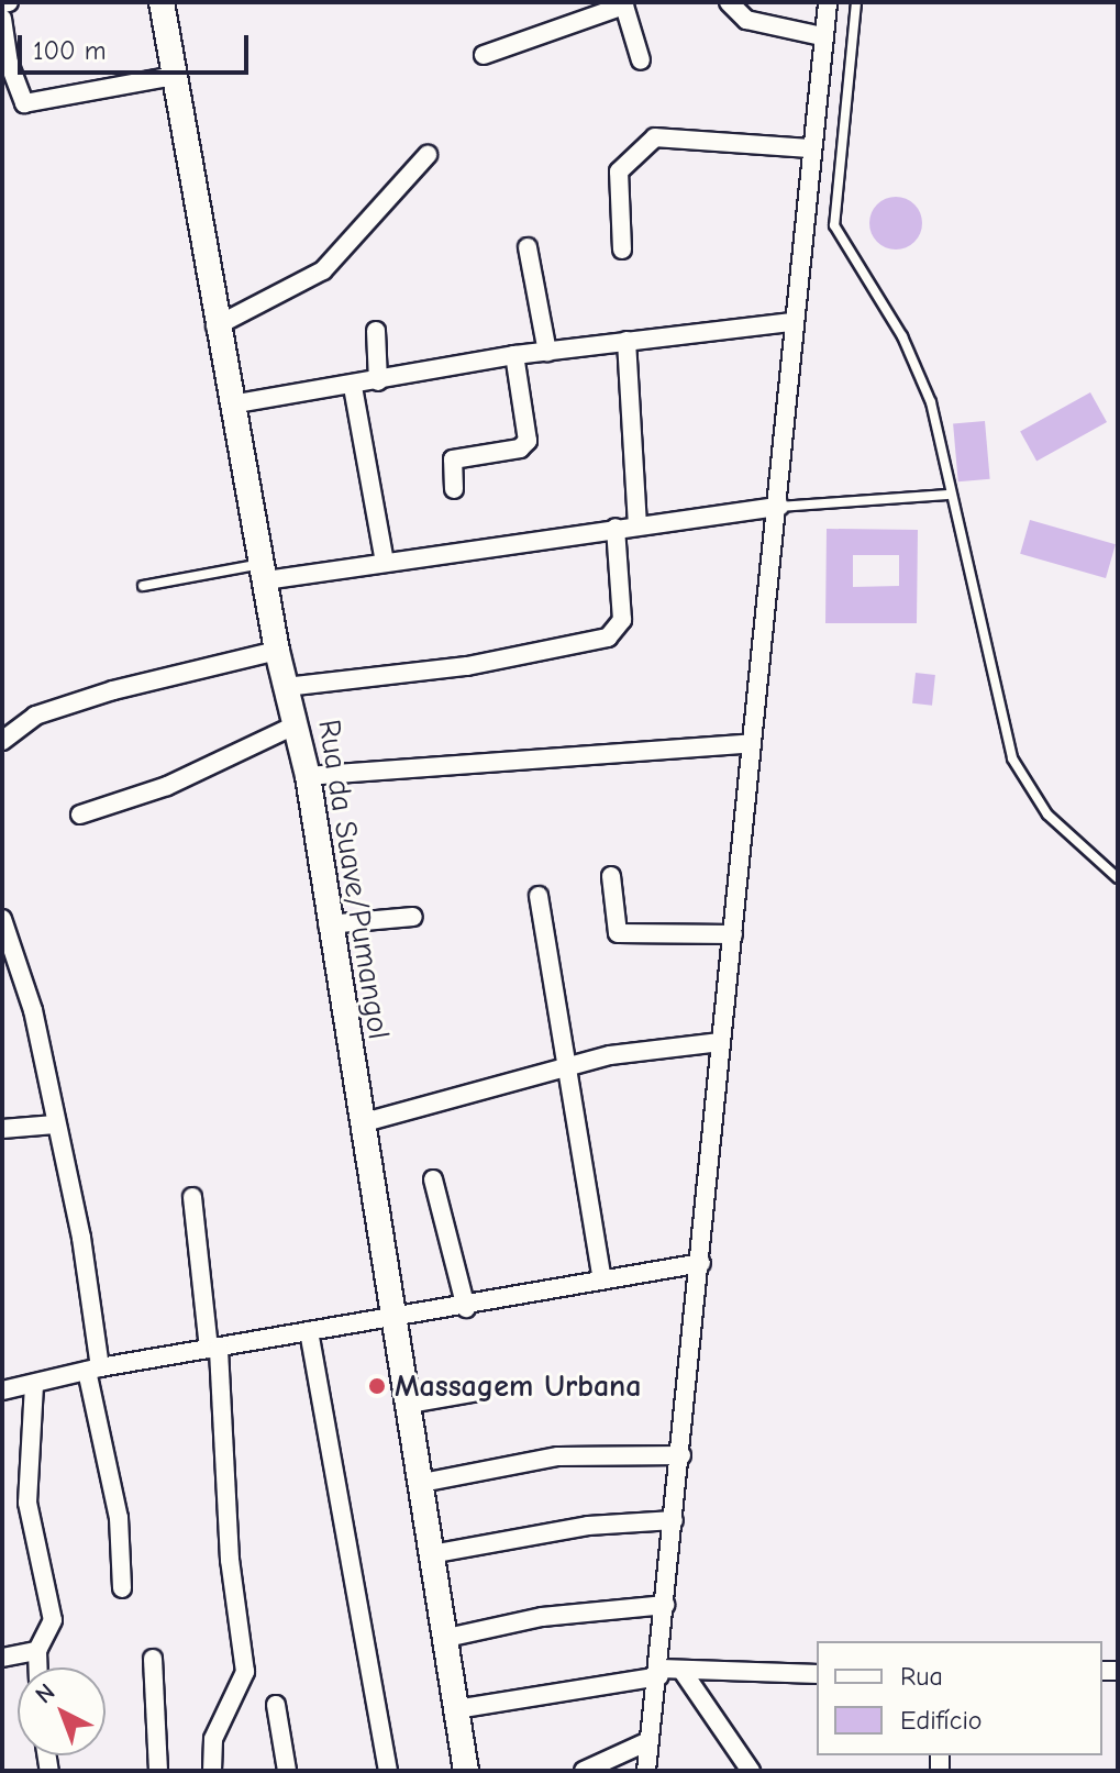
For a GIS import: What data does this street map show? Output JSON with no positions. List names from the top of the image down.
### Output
{
  "streets": {
    "street": ["Rua da Suave/Pumangol"]
  },
  "places": ["Massagem Urbana"],
  "legend": ["Rua", "Edifício"],
  "scale_bar": "100 m",
  "north": "top left"
}
